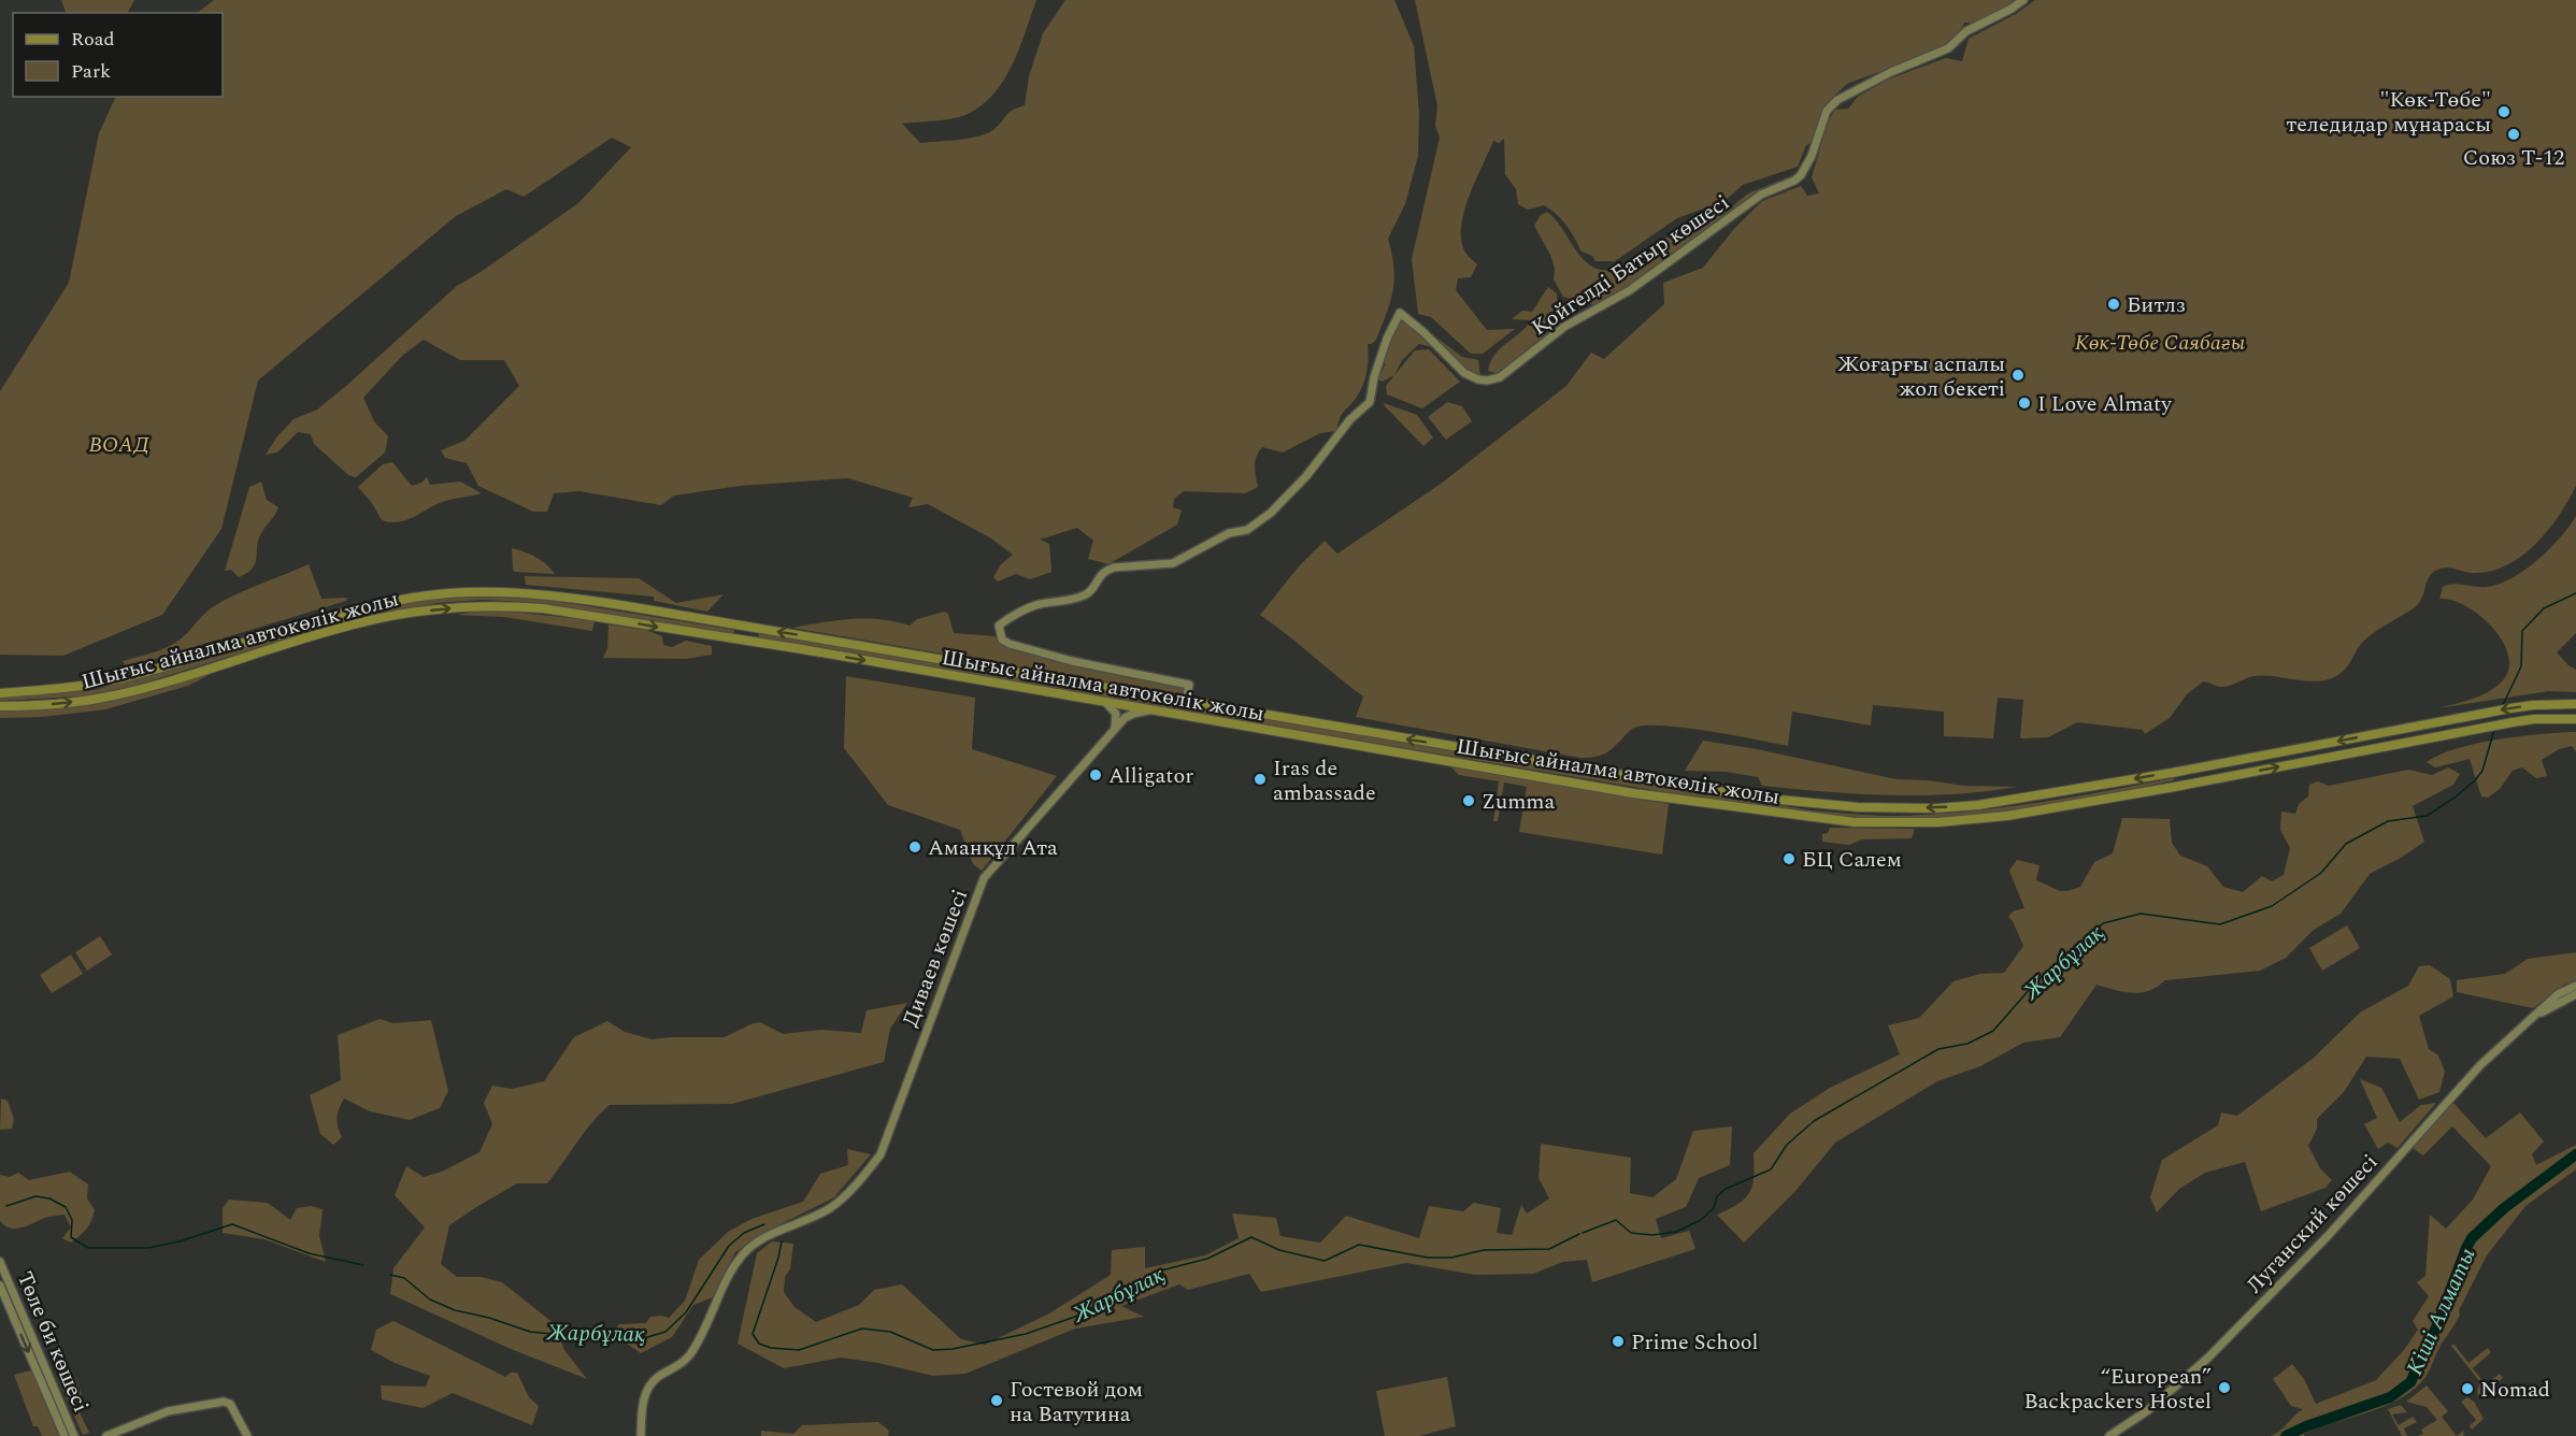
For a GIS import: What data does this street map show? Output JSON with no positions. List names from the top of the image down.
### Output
{
  "streets": {
    "main road": ["Шығыс айналма автокөлік жолы"],
    "street": [
      "Қойгелді Батыр көшесі",
      "Диваев көшесі",
      "Луганский көшесі",
      "Төле би көшесі"
    ]
  },
  "crossings": [
    ["Шығыс айналма автокөлік жолы", "Диваев көшесі"]
  ],
  "water": ["Жарбұлақ", "Кіші Алматы"],
  "parks": ["Көк-Төбе Саябағы", "ВОАД"],
  "places": [
    "\"Көк-Төбе\" теледидар мұнарасы",
    "Союз Т-12",
    "Битлз",
    "Жоғарғы аспалы жол бекеті",
    "I Love Almaty",
    "Alligator",
    "Iras de ambassade",
    "Zumma",
    "Аманқұл Ата",
    "БЦ Салем",
    "Prime School",
    "“European” Backpackers Hostel",
    "Nomad",
    "Гостевой дом на Ватутина"
  ],
  "legend": ["Road", "Park"]
}
